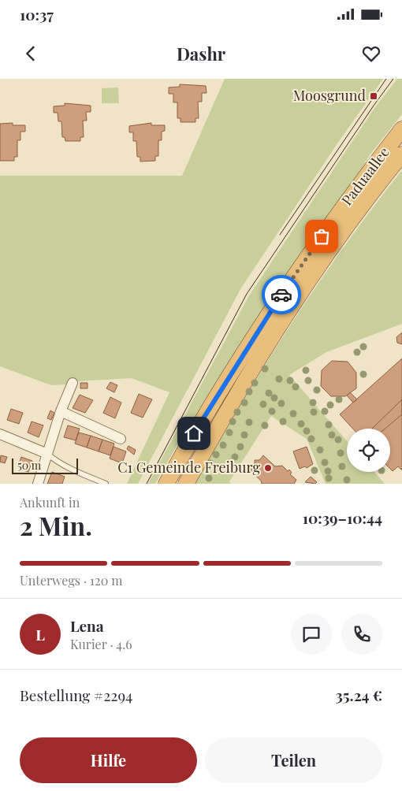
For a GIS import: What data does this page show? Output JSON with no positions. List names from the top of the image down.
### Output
{
  "streets": {
    "highway": ["Paduaallee"]
  },
  "places": {
    "transit": ["Moosgrund"],
    "other": ["C1 Gemeinde Freiburg"]
  },
  "scale_bar": "50 m",
  "page": {
    "status": "10:37",
    "header": "Dashr",
    "scale": "50 m",
    "heading": ["2 Min.", "Ankunft in", "10:39–10:44"],
    "panel": [
      "Lena",
      "Kurier · 4.6",
      "Bestellung #2294",
      "35.24 €"
    ],
    "bar": "Unterwegs · 120 m",
    "round": "L",
    "buttons": ["Hilfe", "Teilen"]
  }
}
